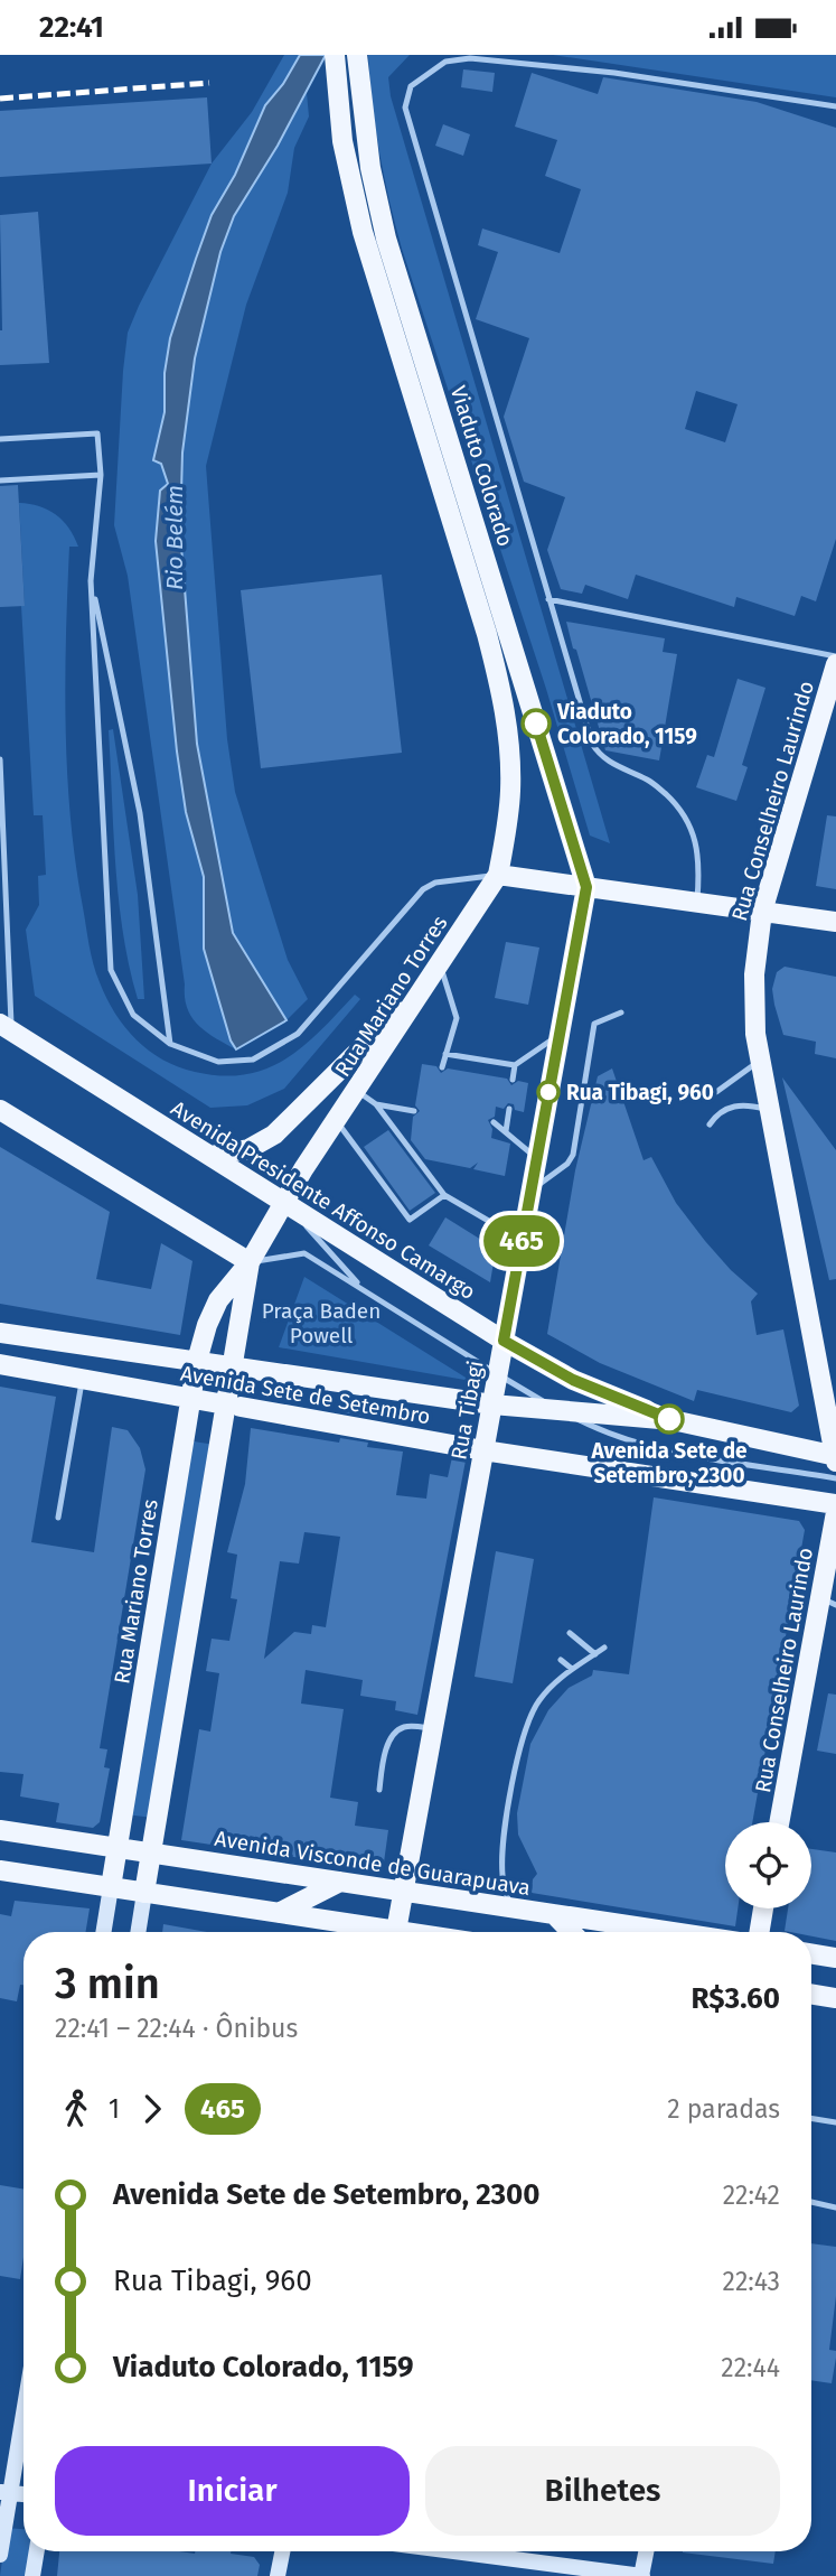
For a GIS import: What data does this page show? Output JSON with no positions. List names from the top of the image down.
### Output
{
  "streets": {
    "main road": [
      "Viaduto Colorado",
      "Rua Conselheiro Laurindo",
      "Rua Mariano Torres",
      "Avenida Presidente Affonso Camargo",
      "Avenida Sete de Setembro",
      "Rua Tibagi",
      "Avenida Visconde de Guarapuava"
    ]
  },
  "crossings": [
    ["Viaduto Colorado", "Rua Tibagi"],
    ["Rua Conselheiro Laurindo", "Avenida Sete de Setembro"],
    ["Rua Mariano Torres", "Avenida Presidente Affonso Camargo"],
    ["Rua Mariano Torres", "Avenida Sete de Setembro"],
    ["Rua Mariano Torres", "Avenida Visconde de Guarapuava"],
    ["Avenida Presidente Affonso Camargo", "Avenida Sete de Setembro"],
    ["Avenida Presidente Affonso Camargo", "Rua Tibagi"],
    ["Avenida Sete de Setembro", "Rua Tibagi"],
    ["Rua Tibagi", "Avenida Visconde de Guarapuava"]
  ],
  "water": ["Rio Belém"],
  "parks": ["Praça Baden Powell"],
  "places": ["Viaduto Colorado, 1159", "Rua Tibagi, 960", "Avenida Sete de Setembro, 2300"],
  "lines": ["bus line 465"],
  "page": {
    "status": "22:41",
    "on_map": "465",
    "heading": ["3 min", "22:41 – 22:44 · Ônibus", "R$3.60"],
    "legs": ["1", "465", "2 paradas"],
    "list": [
      {
        "name": "Avenida Sete de Setembro, 2300",
        "value": "22:42"
      },
      {
        "name": "Rua Tibagi, 960",
        "value": "22:43"
      },
      {
        "name": "Viaduto Colorado, 1159",
        "value": "22:44"
      }
    ],
    "buttons": ["Iniciar", "Bilhetes"]
  }
}
